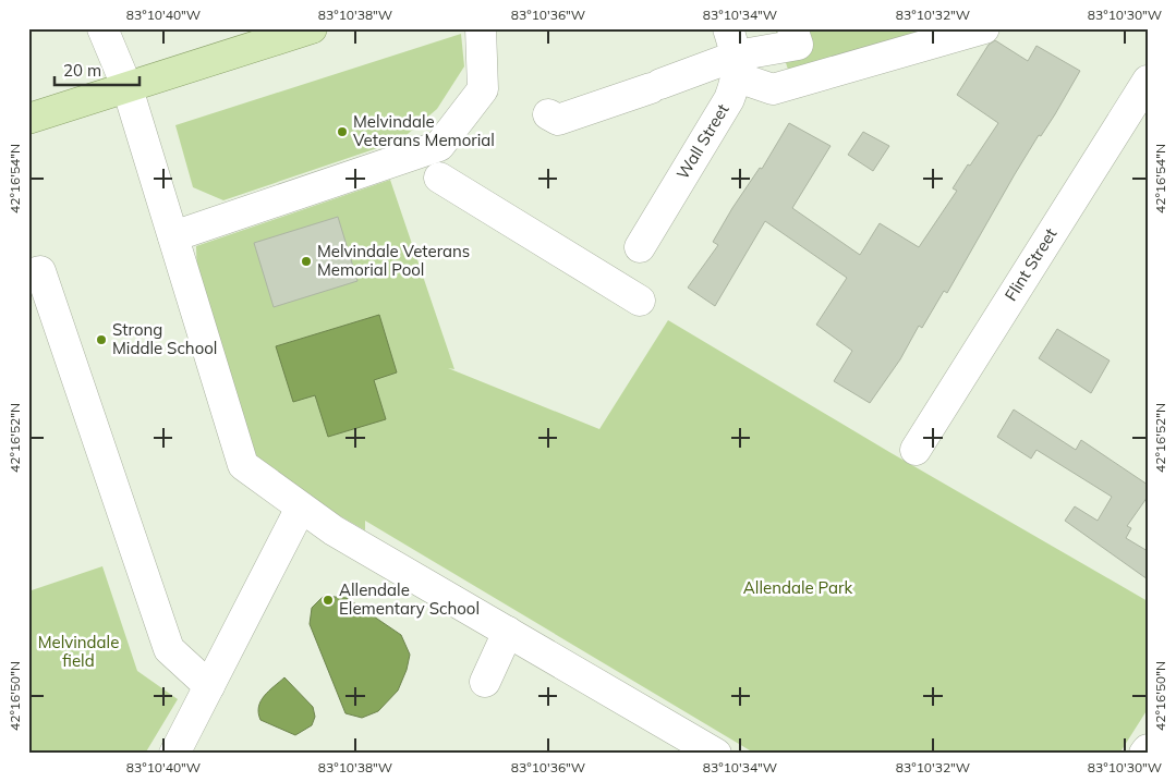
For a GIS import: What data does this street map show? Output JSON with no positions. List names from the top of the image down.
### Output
{
  "streets": {
    "street": ["Wall Street", "Flint Street"]
  },
  "parks": ["Allendale Park", "Melvindale field"],
  "places": [
    "Melvindale Veterans Memorial",
    "Melvindale Veterans Memorial Pool",
    "Strong Middle School",
    "Allendale Elementary School"
  ],
  "scale_bar": "20 m",
  "coordinates": [
    "83°10'40\"W",
    "83°10'38\"W",
    "83°10'36\"W",
    "83°10'34\"W",
    "83°10'32\"W",
    "83°10'30\"W",
    "42°16'54\"N",
    "42°16'52\"N",
    "42°16'50\"N"
  ]
}
